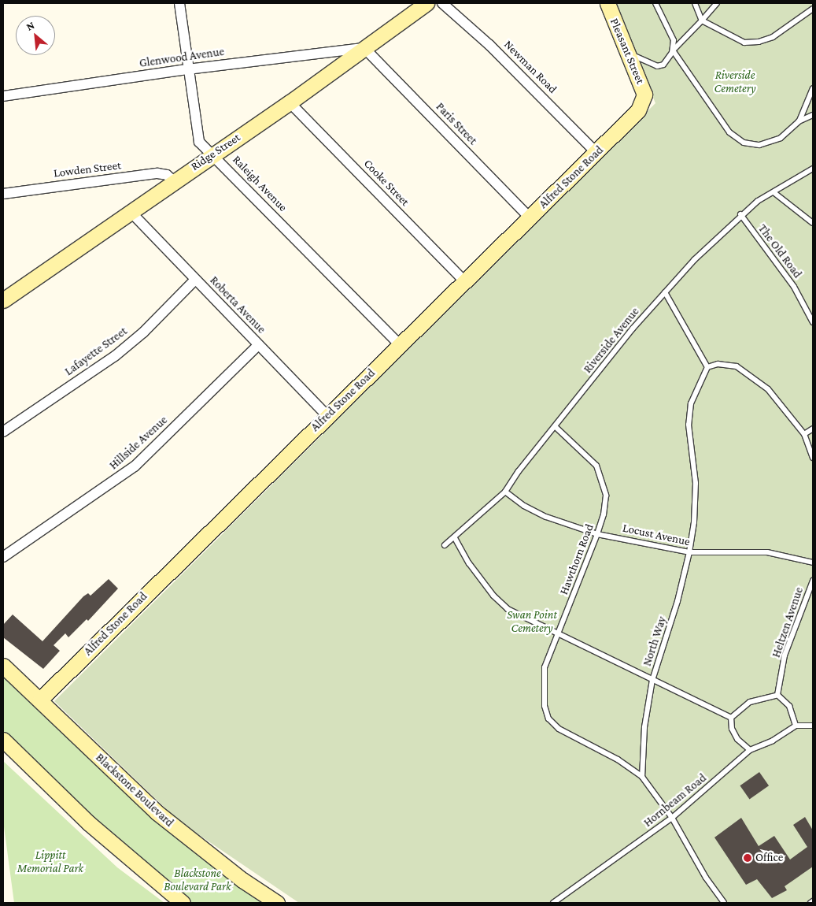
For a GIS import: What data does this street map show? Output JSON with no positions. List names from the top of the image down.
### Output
{
  "streets": {
    "street": [
      "Pleasant Street",
      "Glenwood Avenue",
      "Newman Road",
      "Paris Street",
      "Ridge Street",
      "Lowden Street",
      "Alfred Stone Road",
      "Cooke Street",
      "Raleigh Avenue",
      "Roberta Avenue",
      "Lafayette Street",
      "Hillside Avenue",
      "Blackstone Boulevard"
    ],
    "lane": [
      "The Old Road",
      "Riverside Avenue",
      "Locust Avenue",
      "Hawthorn Road",
      "Heltzen Avenue",
      "North Way",
      "Hornbeam Road"
    ]
  },
  "crossings": [
    ["Pleasant Street", "Alfred Stone Road"],
    ["Glenwood Avenue", "Paris Street"],
    ["Glenwood Avenue", "Ridge Street"],
    ["Glenwood Avenue", "Raleigh Avenue"],
    ["Newman Road", "Alfred Stone Road"],
    ["Paris Street", "Ridge Street"],
    ["Paris Street", "Alfred Stone Road"],
    ["Ridge Street", "Lowden Street"],
    ["Ridge Street", "Cooke Street"],
    ["Ridge Street", "Raleigh Avenue"],
    ["Ridge Street", "Roberta Avenue"],
    ["Alfred Stone Road", "Cooke Street"],
    ["Alfred Stone Road", "Raleigh Avenue"],
    ["Alfred Stone Road", "Roberta Avenue"],
    ["Alfred Stone Road", "Blackstone Boulevard"],
    ["The Old Road", "Riverside Avenue"],
    ["Roberta Avenue", "Lafayette Street"],
    ["Roberta Avenue", "Hillside Avenue"],
    ["Riverside Avenue", "Locust Avenue"],
    ["Riverside Avenue", "Hawthorn Road"],
    ["Locust Avenue", "Hawthorn Road"],
    ["Locust Avenue", "North Way"],
    ["Hawthorn Road", "North Way"],
    ["Heltzen Avenue", "Hornbeam Road"]
  ],
  "parks": [
    "Riverside Cemetery",
    "Swan Point Cemetery",
    "Lippitt Memorial Park",
    "Blackstone Boulevard Park"
  ],
  "places": ["Office"],
  "north": "top left"
}
